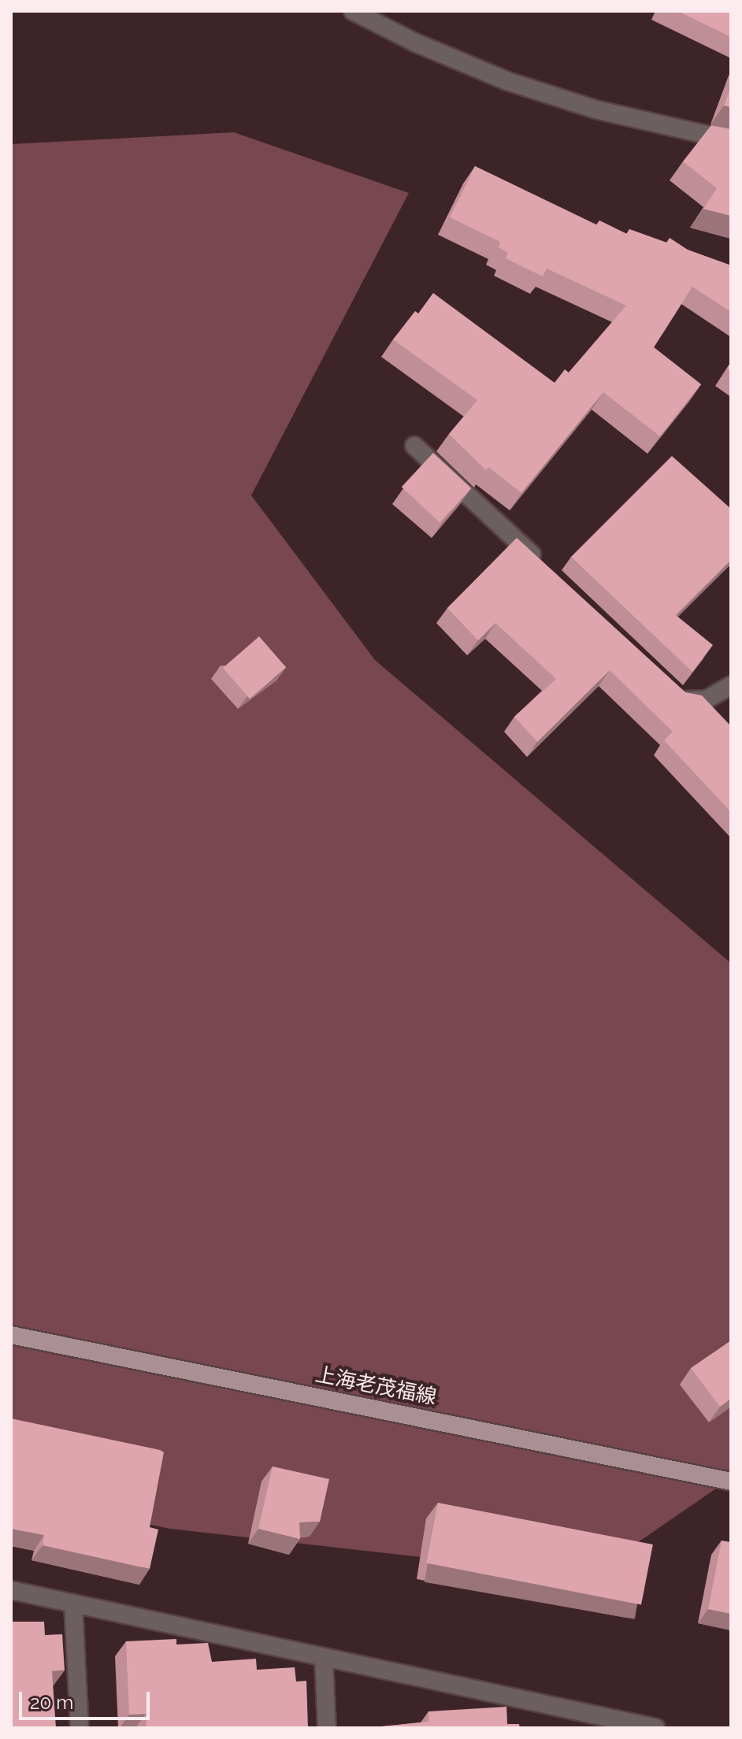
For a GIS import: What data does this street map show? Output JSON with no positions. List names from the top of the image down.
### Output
{
  "streets": {
    "main road": ["上海老茂福線"]
  },
  "scale_bar": "20 m"
}
